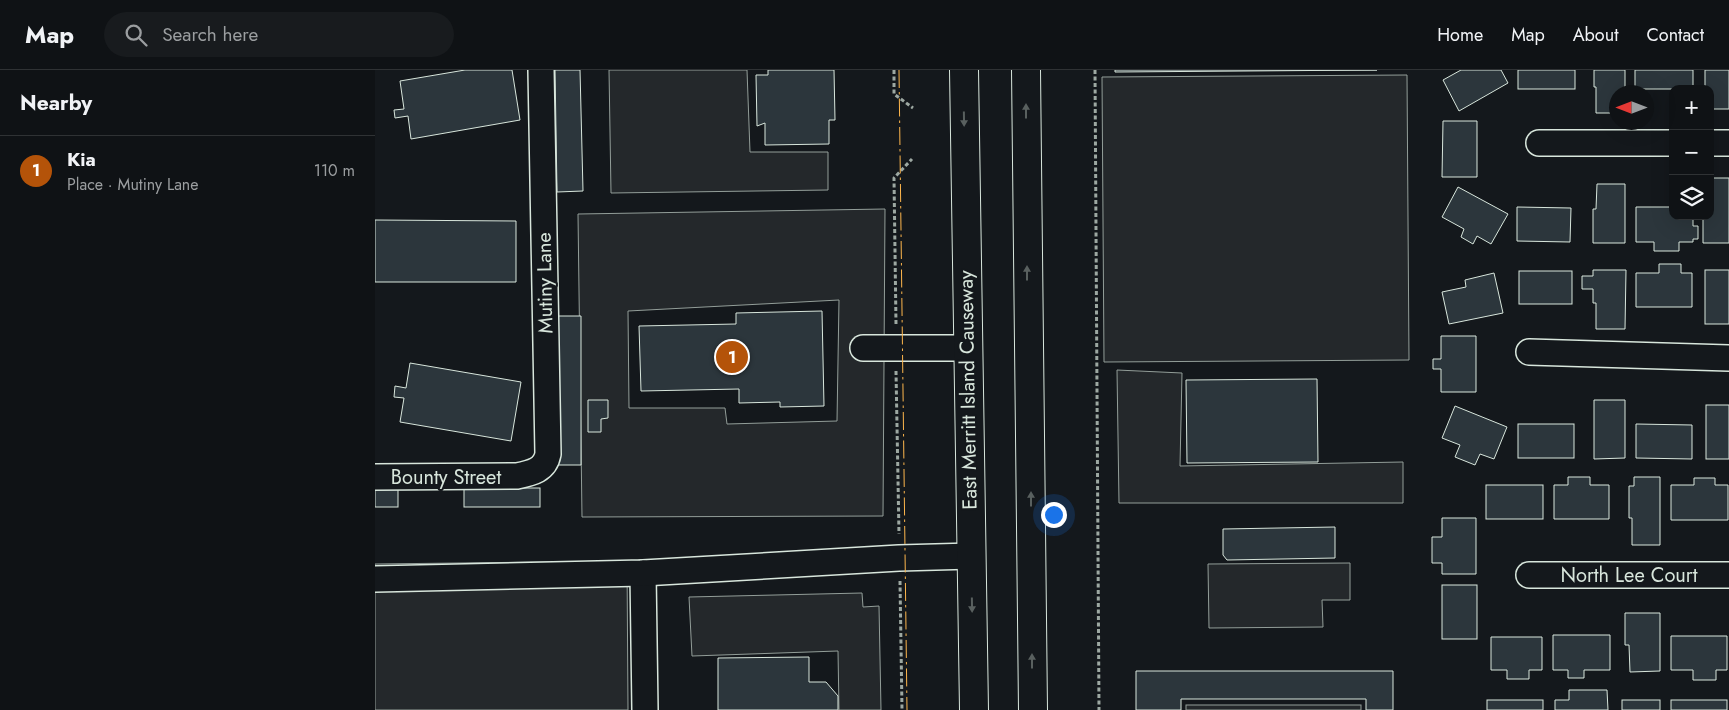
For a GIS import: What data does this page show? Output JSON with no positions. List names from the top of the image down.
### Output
{
  "streets": {
    "main road": ["East Merritt Island Causeway"],
    "street": ["Mutiny Lane", "Bounty Street", "North Lee Court"]
  },
  "crossings": [
    ["Mutiny Lane", "Bounty Street"]
  ],
  "north": "left",
  "page": {
    "header": "Map",
    "search": "Search here",
    "nav": [
      "Home",
      "Map",
      "About",
      "Contact"
    ],
    "heading": "Nearby",
    "map_buttons": ["+", "−"],
    "list": [
      {
        "mark": "1",
        "name": "Kia",
        "note": "Place · Mutiny Lane",
        "value": "110 m"
      }
    ],
    "pins": "1"
  }
}
